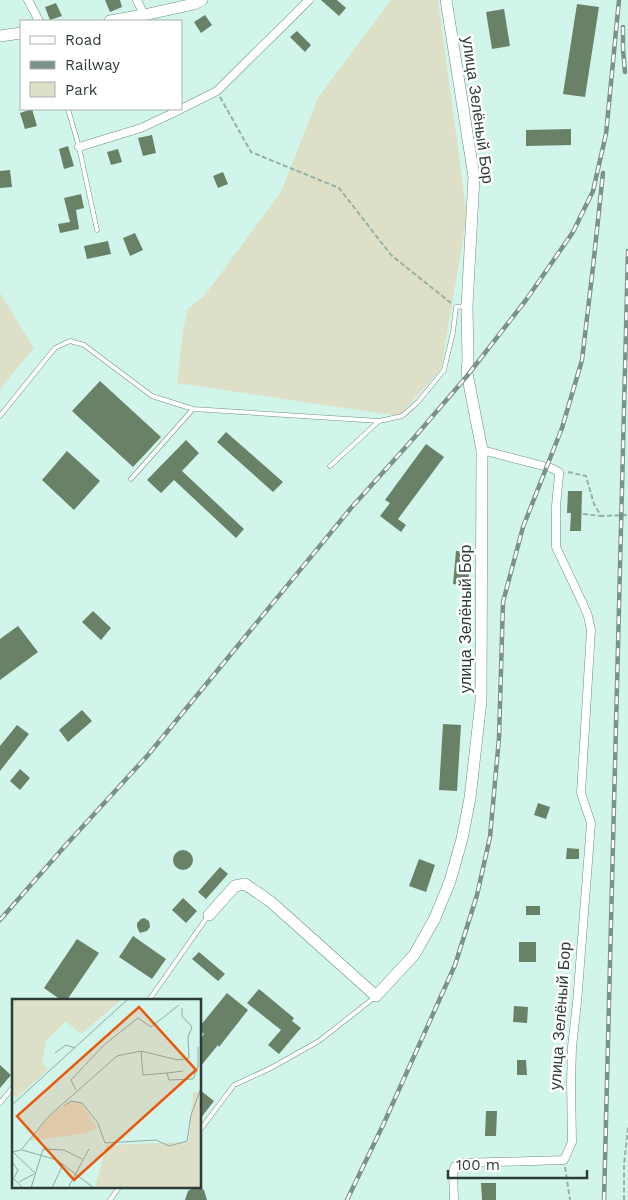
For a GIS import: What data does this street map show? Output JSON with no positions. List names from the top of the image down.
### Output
{
  "streets": {
    "street": ["улица Зелёный Бор"]
  },
  "legend": ["Road", "Railway", "Park"],
  "scale_bar": "100 m"
}
